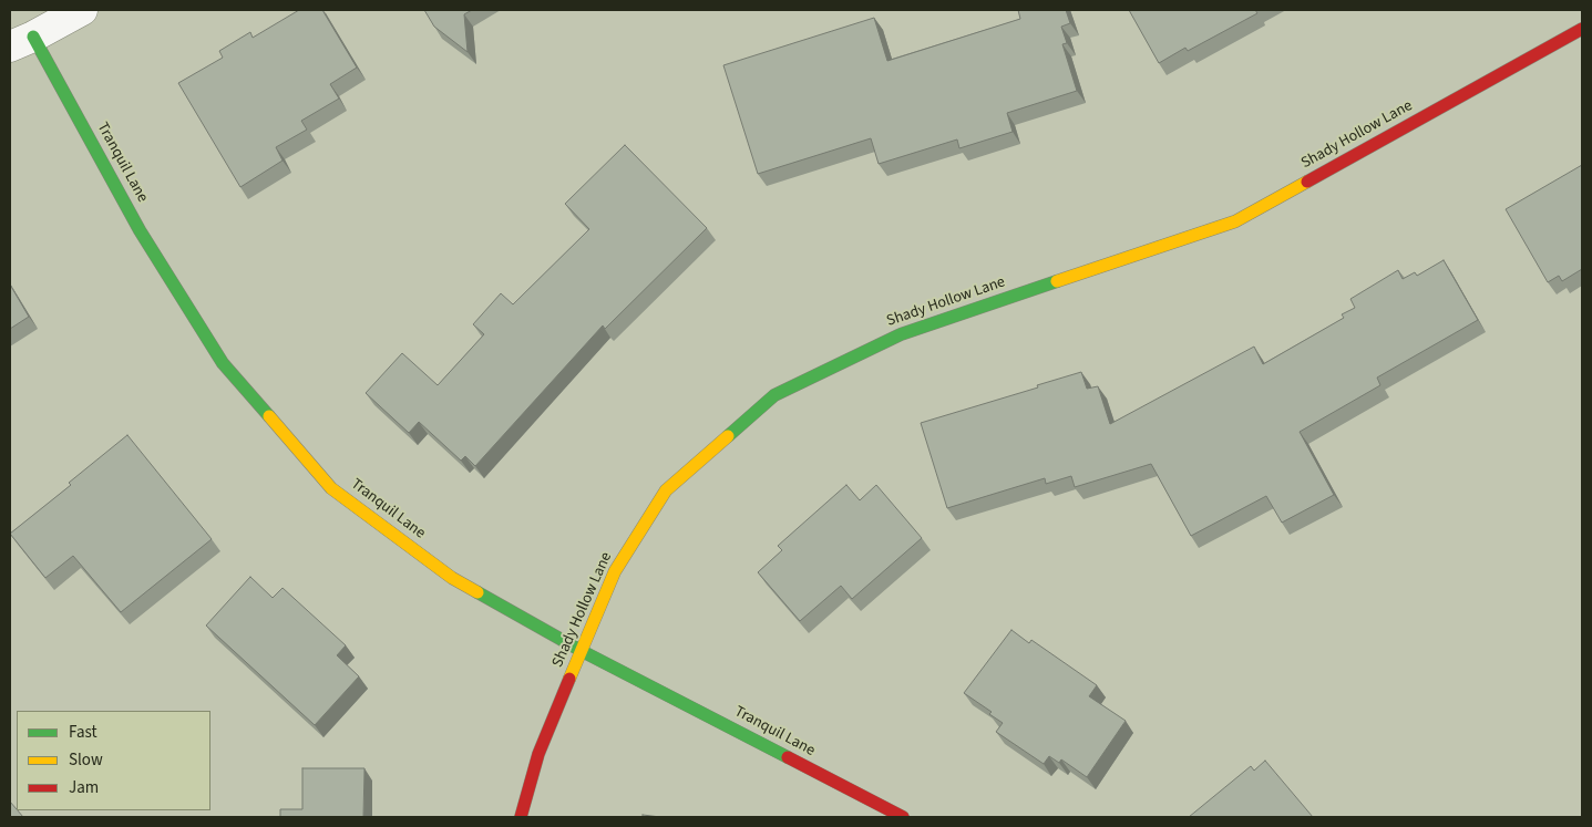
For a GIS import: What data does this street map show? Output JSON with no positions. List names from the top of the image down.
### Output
{
  "streets": {
    "street": ["Shady Hollow Lane", "Tranquil Lane"]
  },
  "crossings": [
    ["Shady Hollow Lane", "Tranquil Lane"]
  ],
  "legend": ["Fast", "Slow", "Jam"]
}
